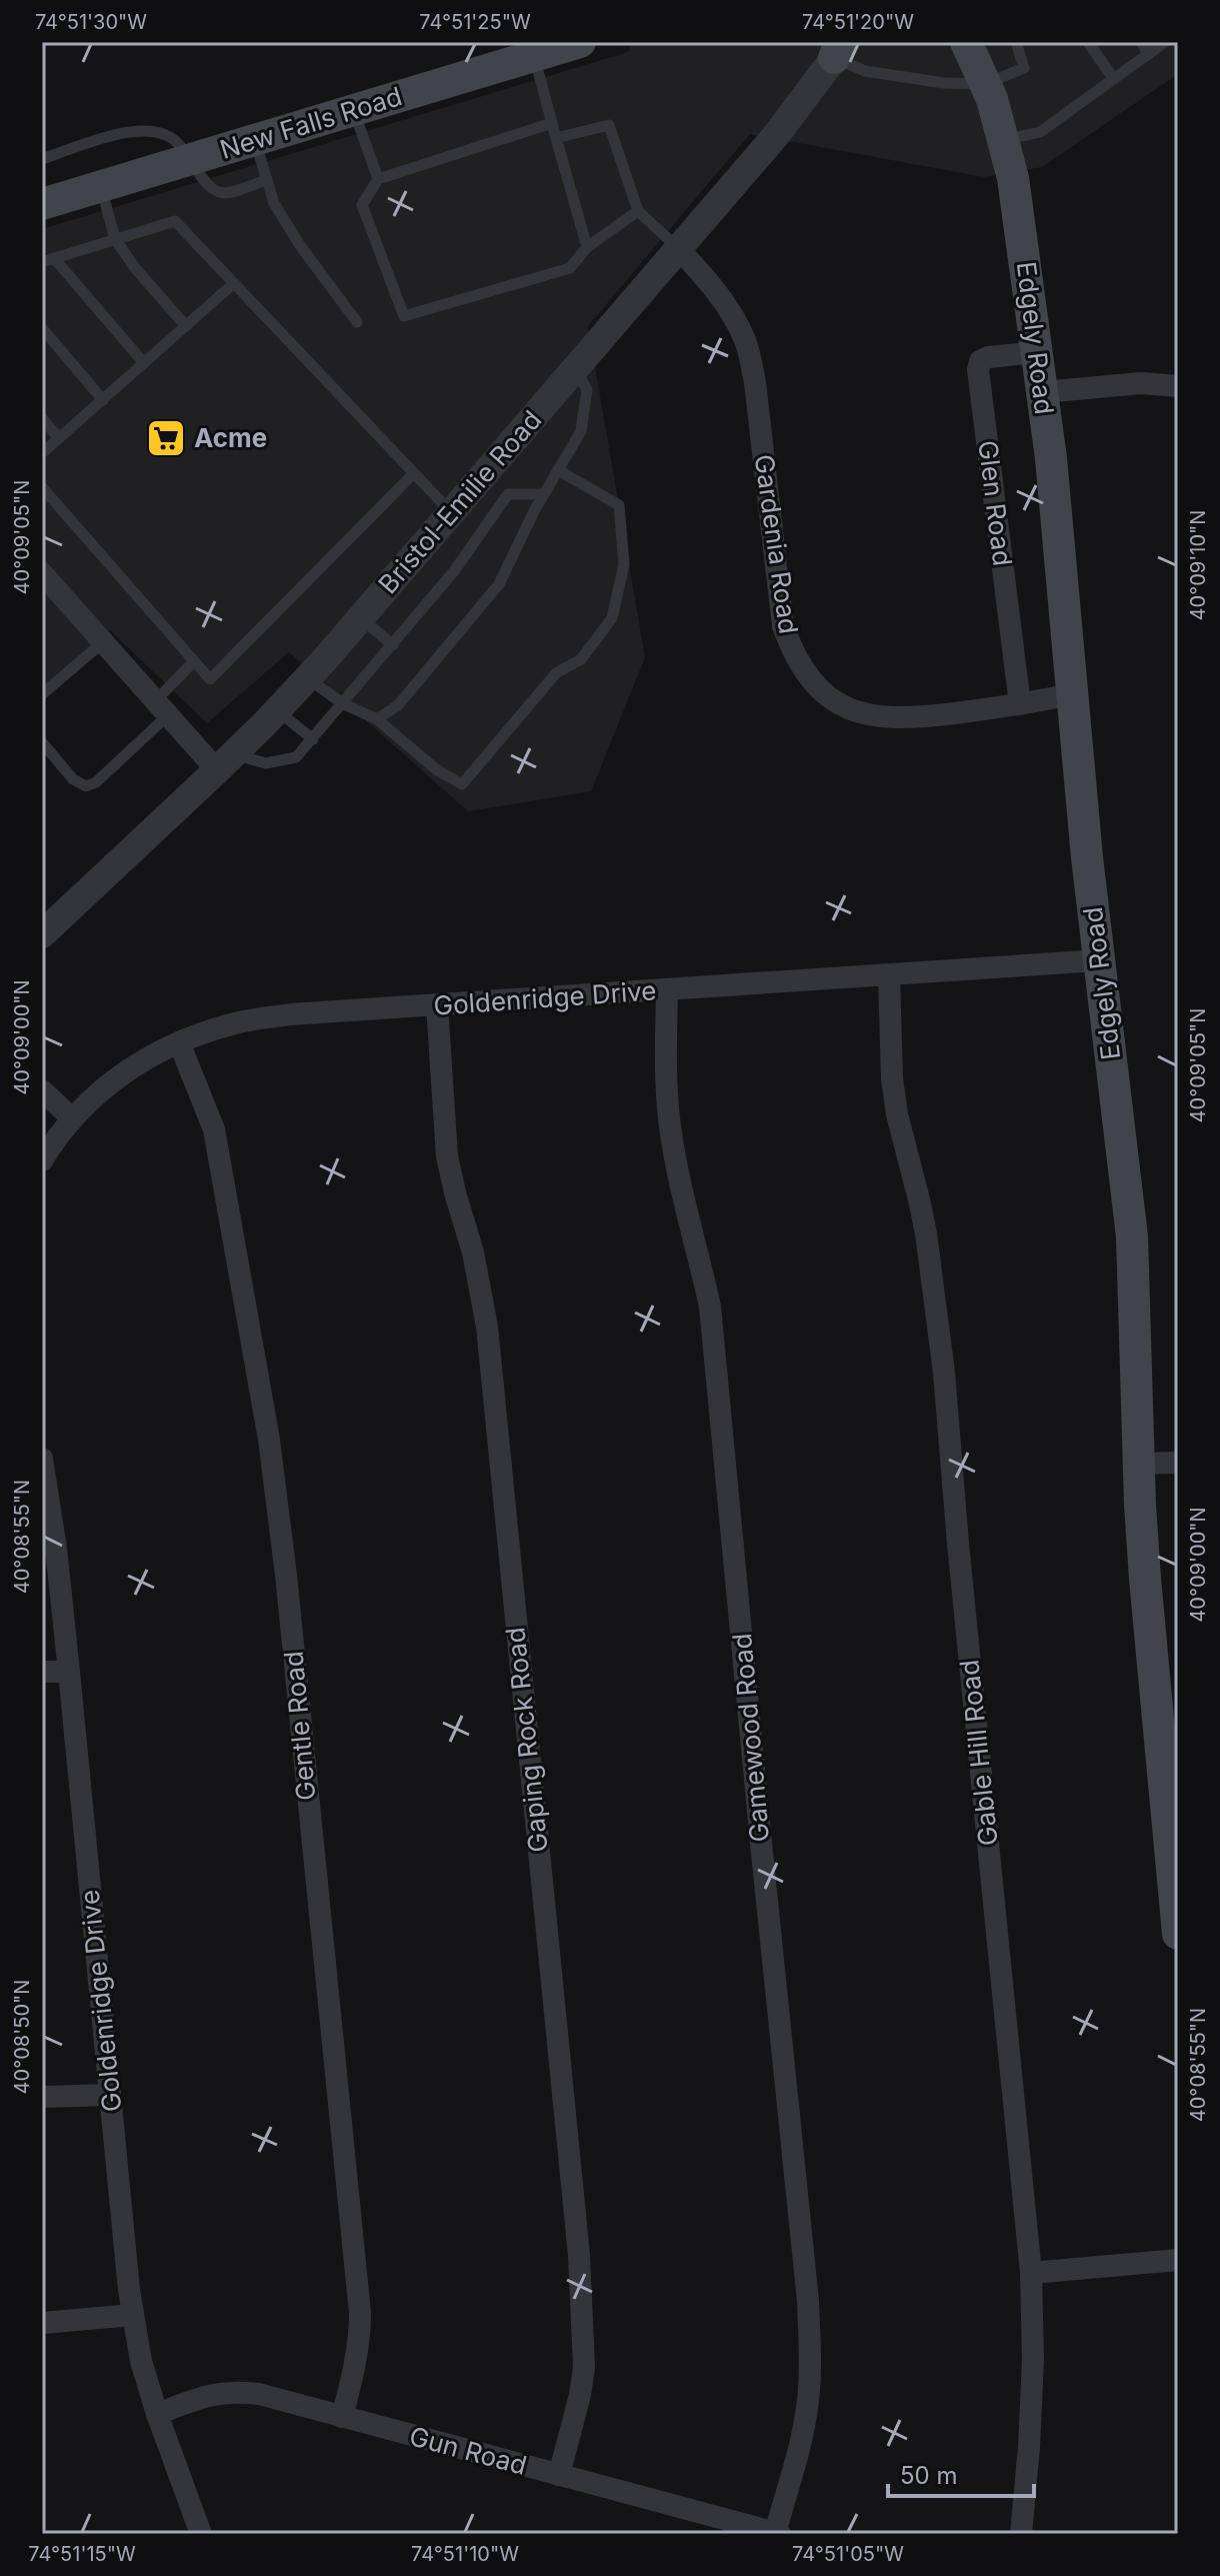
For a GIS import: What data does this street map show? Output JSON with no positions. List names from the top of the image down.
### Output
{
  "streets": {
    "main road": ["New Falls Road", "Edgely Road"],
    "street": [
      "Bristol-Emilie Road",
      "Glen Road",
      "Gardenia Road",
      "Goldenridge Drive",
      "Gentle Road",
      "Gamewood Road",
      "Gaping Rock Road",
      "Gable Hill Road",
      "Gun Road"
    ]
  },
  "crossings": [
    ["Edgely Road", "Glen Road"],
    ["Edgely Road", "Gardenia Road"],
    ["Edgely Road", "Goldenridge Drive"],
    ["Bristol-Emilie Road", "Gardenia Road"],
    ["Glen Road", "Gardenia Road"],
    ["Goldenridge Drive", "Gentle Road"],
    ["Goldenridge Drive", "Gamewood Road"],
    ["Goldenridge Drive", "Gaping Rock Road"],
    ["Goldenridge Drive", "Gable Hill Road"],
    ["Goldenridge Drive", "Gun Road"],
    ["Gentle Road", "Gun Road"],
    ["Gamewood Road", "Gun Road"],
    ["Gaping Rock Road", "Gun Road"]
  ],
  "places": {
    "supermarket": ["Acme"]
  },
  "scale_bar": "50 m",
  "coordinates": [
    "74°51'30\"W",
    "74°51'25\"W",
    "74°51'20\"W",
    "40°09'05\"N",
    "40°09'10\"N",
    "40°09'00\"N",
    "40°08'55\"N",
    "40°08'50\"N",
    "74°51'15\"W",
    "74°51'10\"W",
    "74°51'05\"W"
  ]
}
